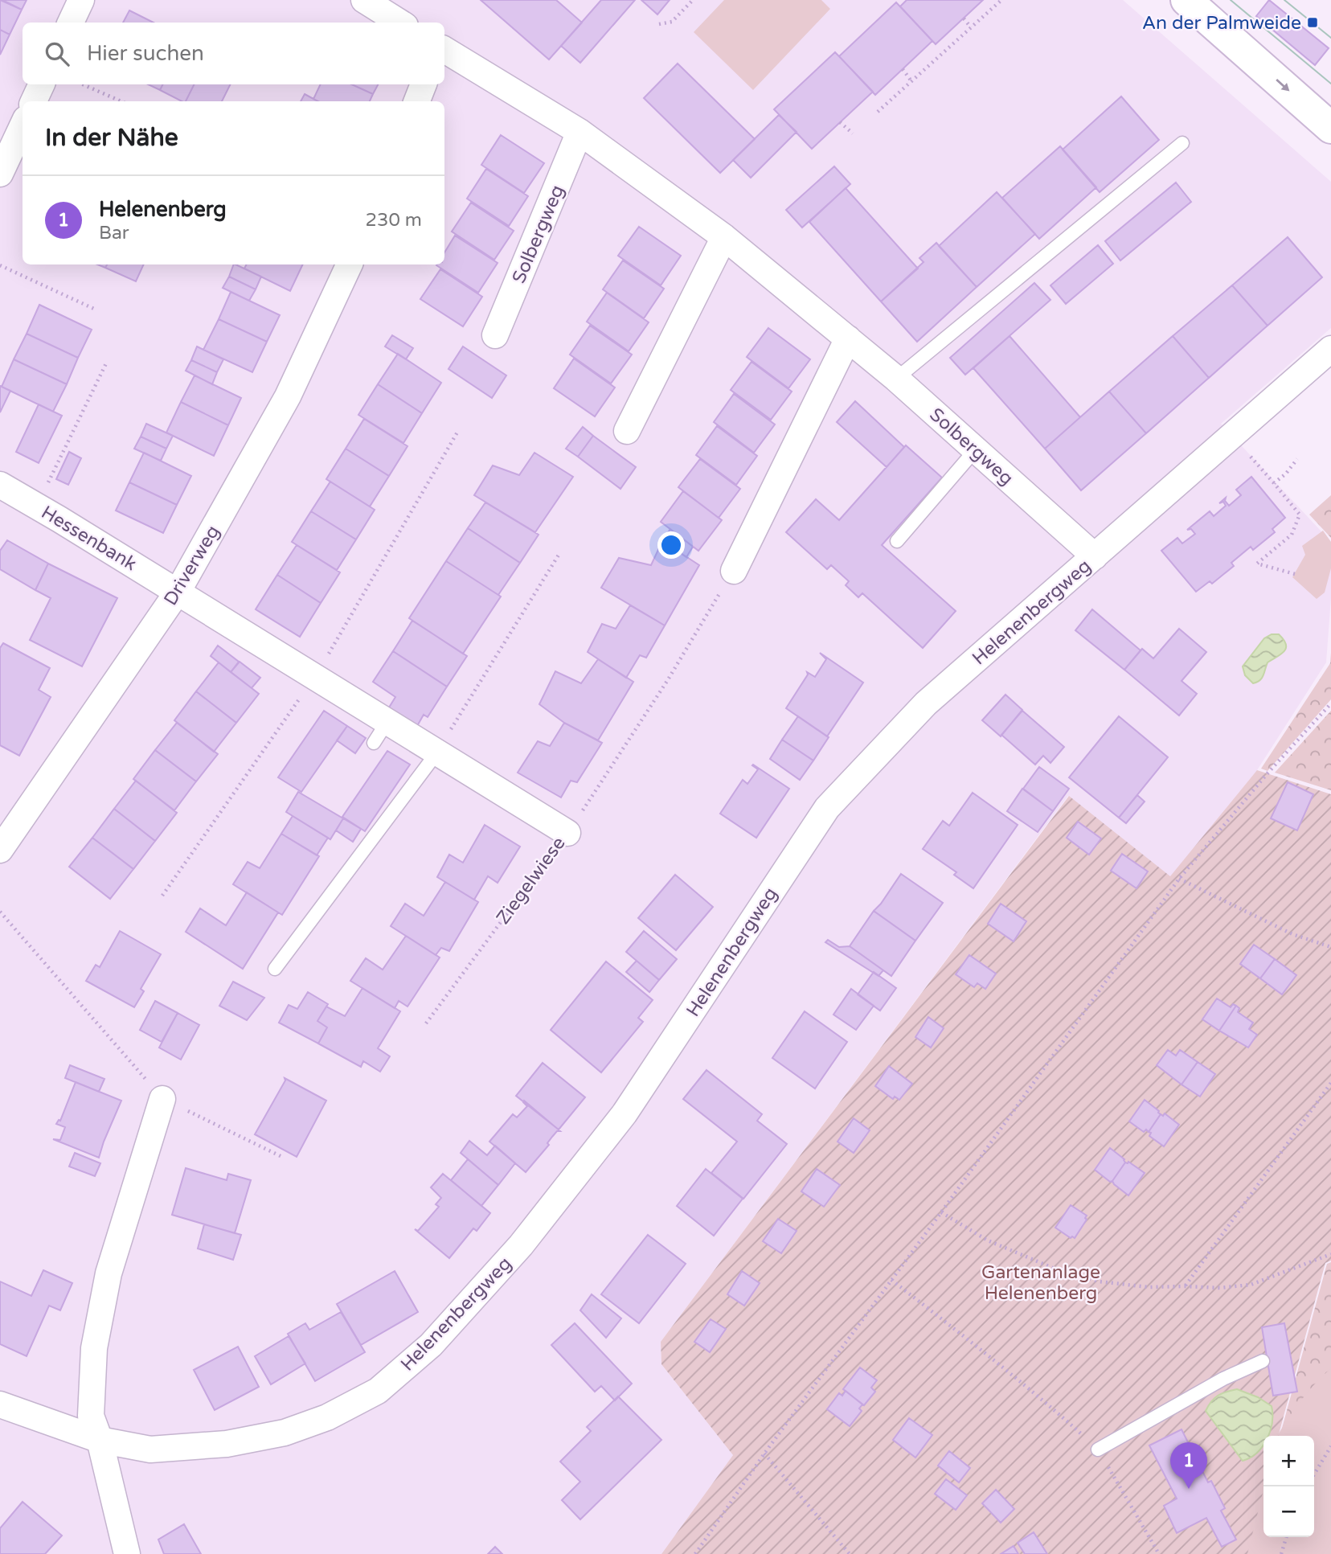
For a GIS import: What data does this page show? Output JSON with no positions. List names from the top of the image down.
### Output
{
  "streets": {
    "street": [
      "Solbergweg",
      "Hessenbank",
      "Driverweg",
      "Helenenbergweg",
      "Ziegelwiese"
    ]
  },
  "crossings": [
    ["Solbergweg", "Helenenbergweg"],
    ["Hessenbank", "Driverweg"],
    ["Hessenbank", "Ziegelwiese"],
    ["Driverweg", "Ziegelwiese"]
  ],
  "parks": ["Gartenanlage Helenenberg"],
  "places": {
    "transit": ["An der Palmweide"]
  },
  "page": {
    "search": "Hier suchen",
    "heading": "In der Nähe",
    "list": [
      {
        "mark": "1",
        "name": "Helenenberg",
        "note": "Bar",
        "value": "230 m"
      }
    ],
    "map_buttons": ["+", "−"],
    "pins": "1"
  }
}
